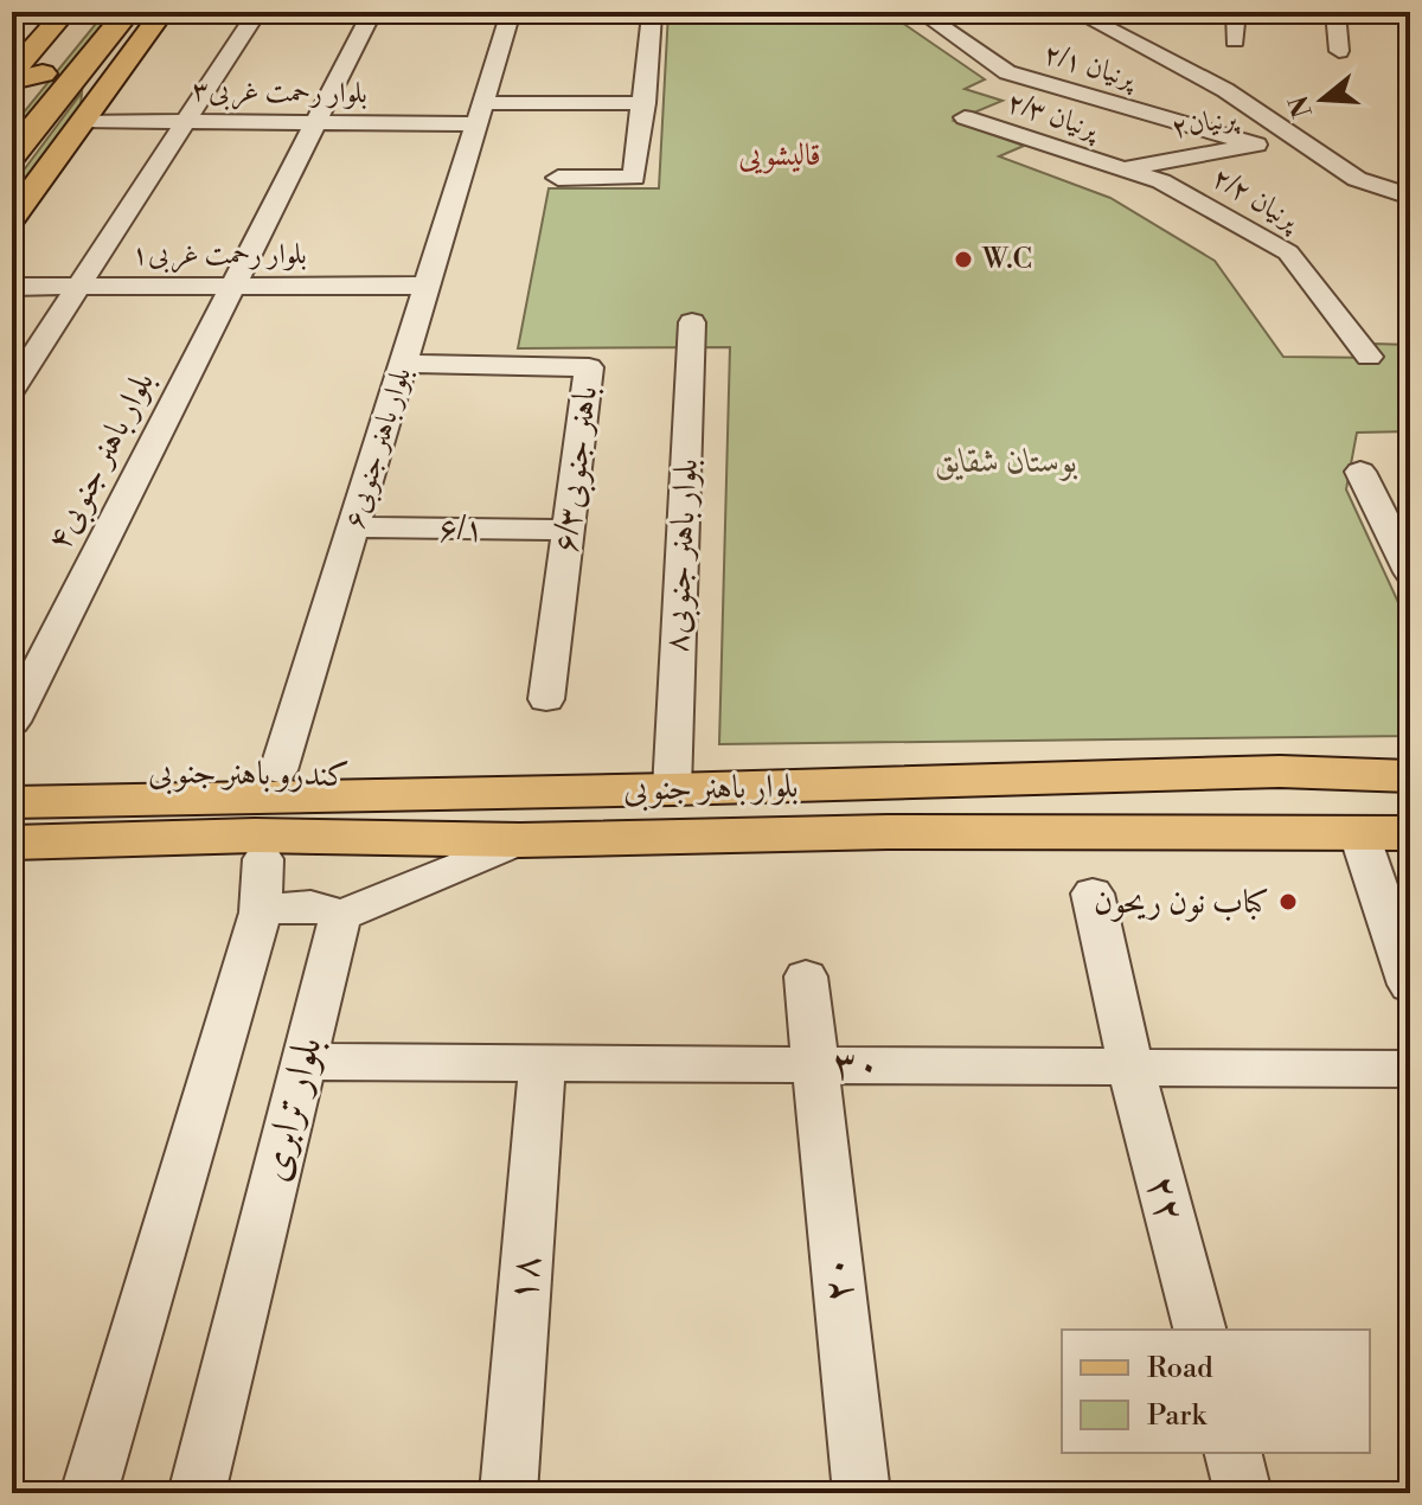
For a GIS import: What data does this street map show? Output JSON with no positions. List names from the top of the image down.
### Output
{
  "streets": {
    "main road": ["کندرو باهنر جنوبی", "بلوار باهنر جنوبی"],
    "street": [
      "پرنیان ۲/۱",
      "بلوار رحمت غربی۳",
      "پرنیان ۲/۳",
      "پرنیان۲",
      "پرنیان ۲/۲",
      "بلوار رحمت غربی۱",
      "بلوار باهنر جنوبی۶",
      "بلوار باهنر جنوبی۴",
      "۶/۳باهنر جنوبی",
      "۶/۱",
      "۸بلوار باهنر جنوبی",
      "۳۰",
      "بلوار ترابری",
      "۲۲",
      "۱۸",
      "۲۰"
    ]
  },
  "crossings": [
    ["پرنیان ۲/۱", "پرنیان۲"],
    ["بلوار رحمت غربی۳", "بلوار باهنر جنوبی۶"],
    ["بلوار رحمت غربی۳", "بلوار باهنر جنوبی۴"],
    ["پرنیان ۲/۳", "پرنیان۲"],
    ["پرنیان ۲/۳", "پرنیان ۲/۲"],
    ["پرنیان۲", "پرنیان ۲/۲"],
    ["بلوار رحمت غربی۱", "بلوار باهنر جنوبی۶"],
    ["بلوار رحمت غربی۱", "بلوار باهنر جنوبی۴"],
    ["بلوار باهنر جنوبی۶", "۶/۳باهنر جنوبی"],
    ["بلوار باهنر جنوبی۶", "۶/۱"],
    ["بلوار باهنر جنوبی۶", "کندرو باهنر جنوبی"],
    ["۶/۳باهنر جنوبی", "۶/۱"],
    ["۸بلوار باهنر جنوبی", "بلوار باهنر جنوبی"],
    ["کندرو باهنر جنوبی", "بلوار باهنر جنوبی"],
    ["۳۰", "بلوار ترابری"],
    ["۳۰", "۲۲"],
    ["۳۰", "۱۸"],
    ["۳۰", "۲۰"]
  ],
  "districts": ["قالیشویی"],
  "parks": ["بوستان شقایق"],
  "places": ["W.C", "کباب نون ریحون"],
  "legend": ["Road", "Park"],
  "north": "left"
}
